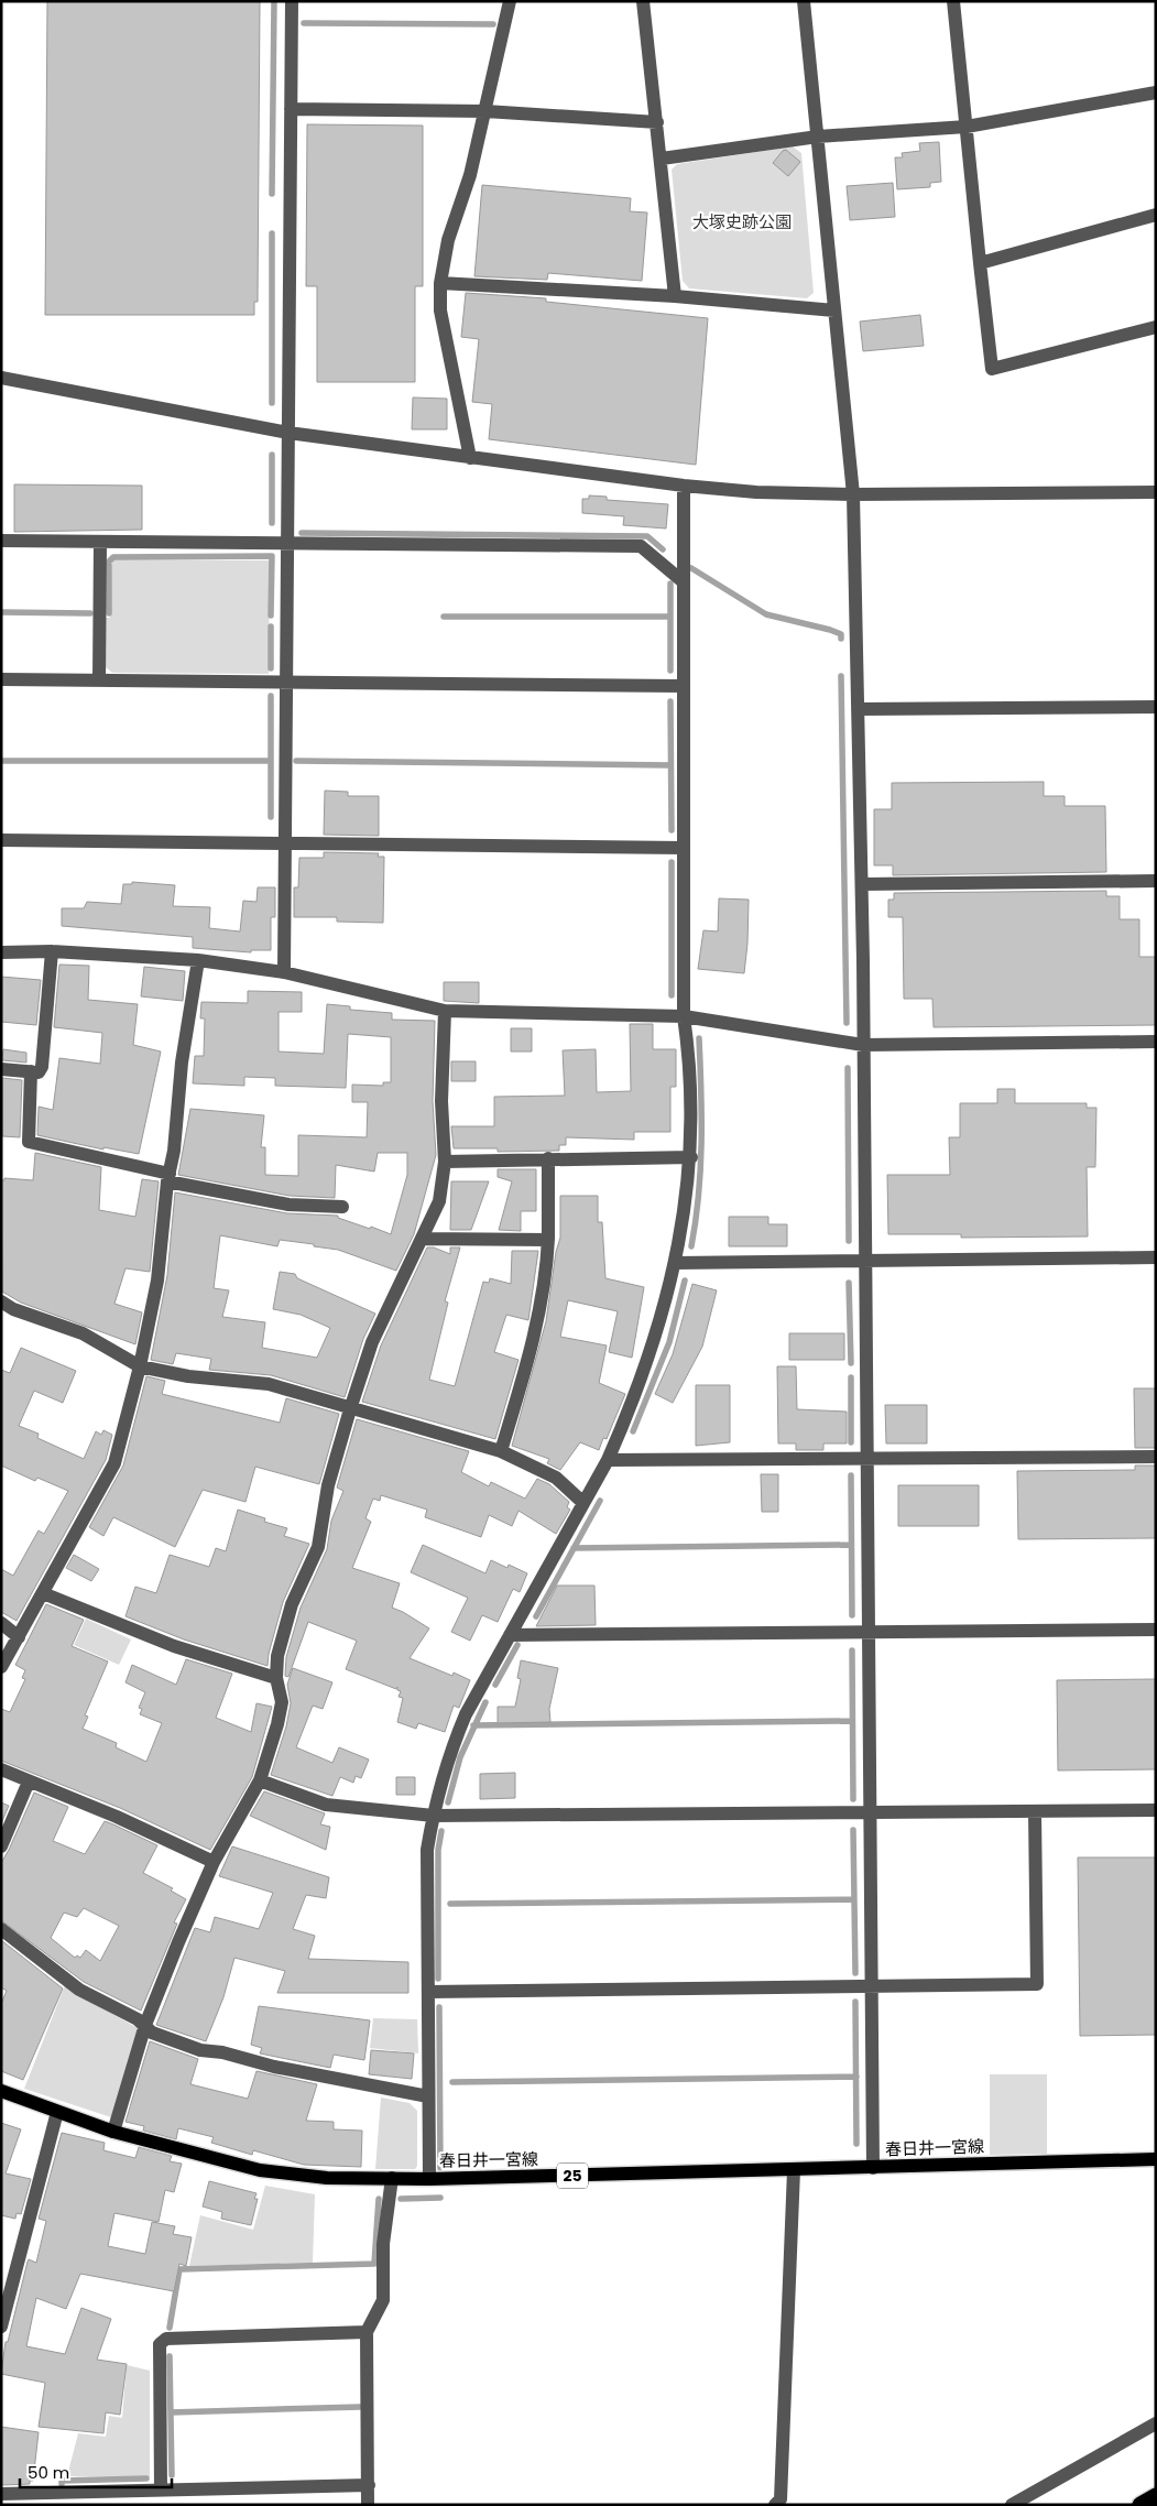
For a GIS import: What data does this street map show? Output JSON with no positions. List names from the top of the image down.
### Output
{
  "streets": {
    "main road": ["春日井一宮線", "25"]
  },
  "parks": ["大塚史跡公園"],
  "scale_bar": "50 m"
}
